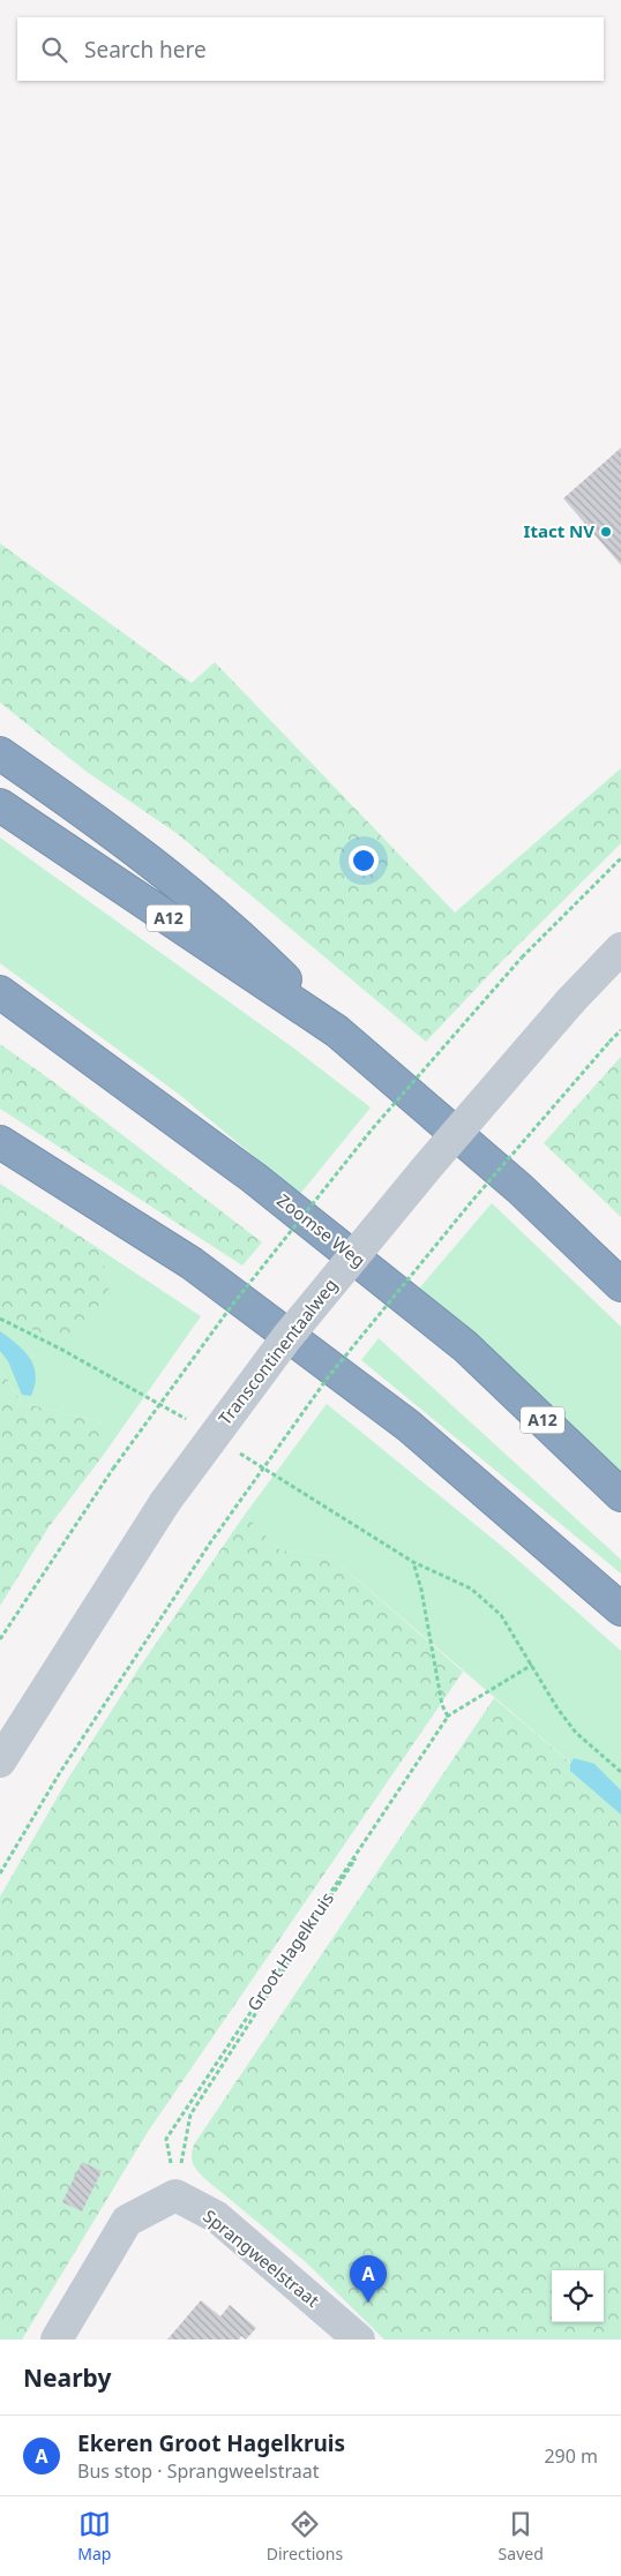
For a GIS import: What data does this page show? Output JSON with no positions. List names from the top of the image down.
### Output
{
  "streets": {
    "highway": ["A12", "Zoomse Weg"],
    "street": ["Transcontinentaalweg", "Sprangweelstraat"],
    "path": ["Groot Hagelkruis"]
  },
  "crossings": [
    ["Groot Hagelkruis", "Sprangweelstraat"]
  ],
  "places": ["Itact NV"],
  "page": {
    "search": "Search here",
    "pins": "A",
    "heading": "Nearby",
    "list": [
      {
        "mark": "A",
        "name": "Ekeren Groot Hagelkruis",
        "note": "Bus stop · Sprangweelstraat",
        "value": "290 m"
      }
    ],
    "nav": ["Map", "Directions", "Saved"]
  }
}
